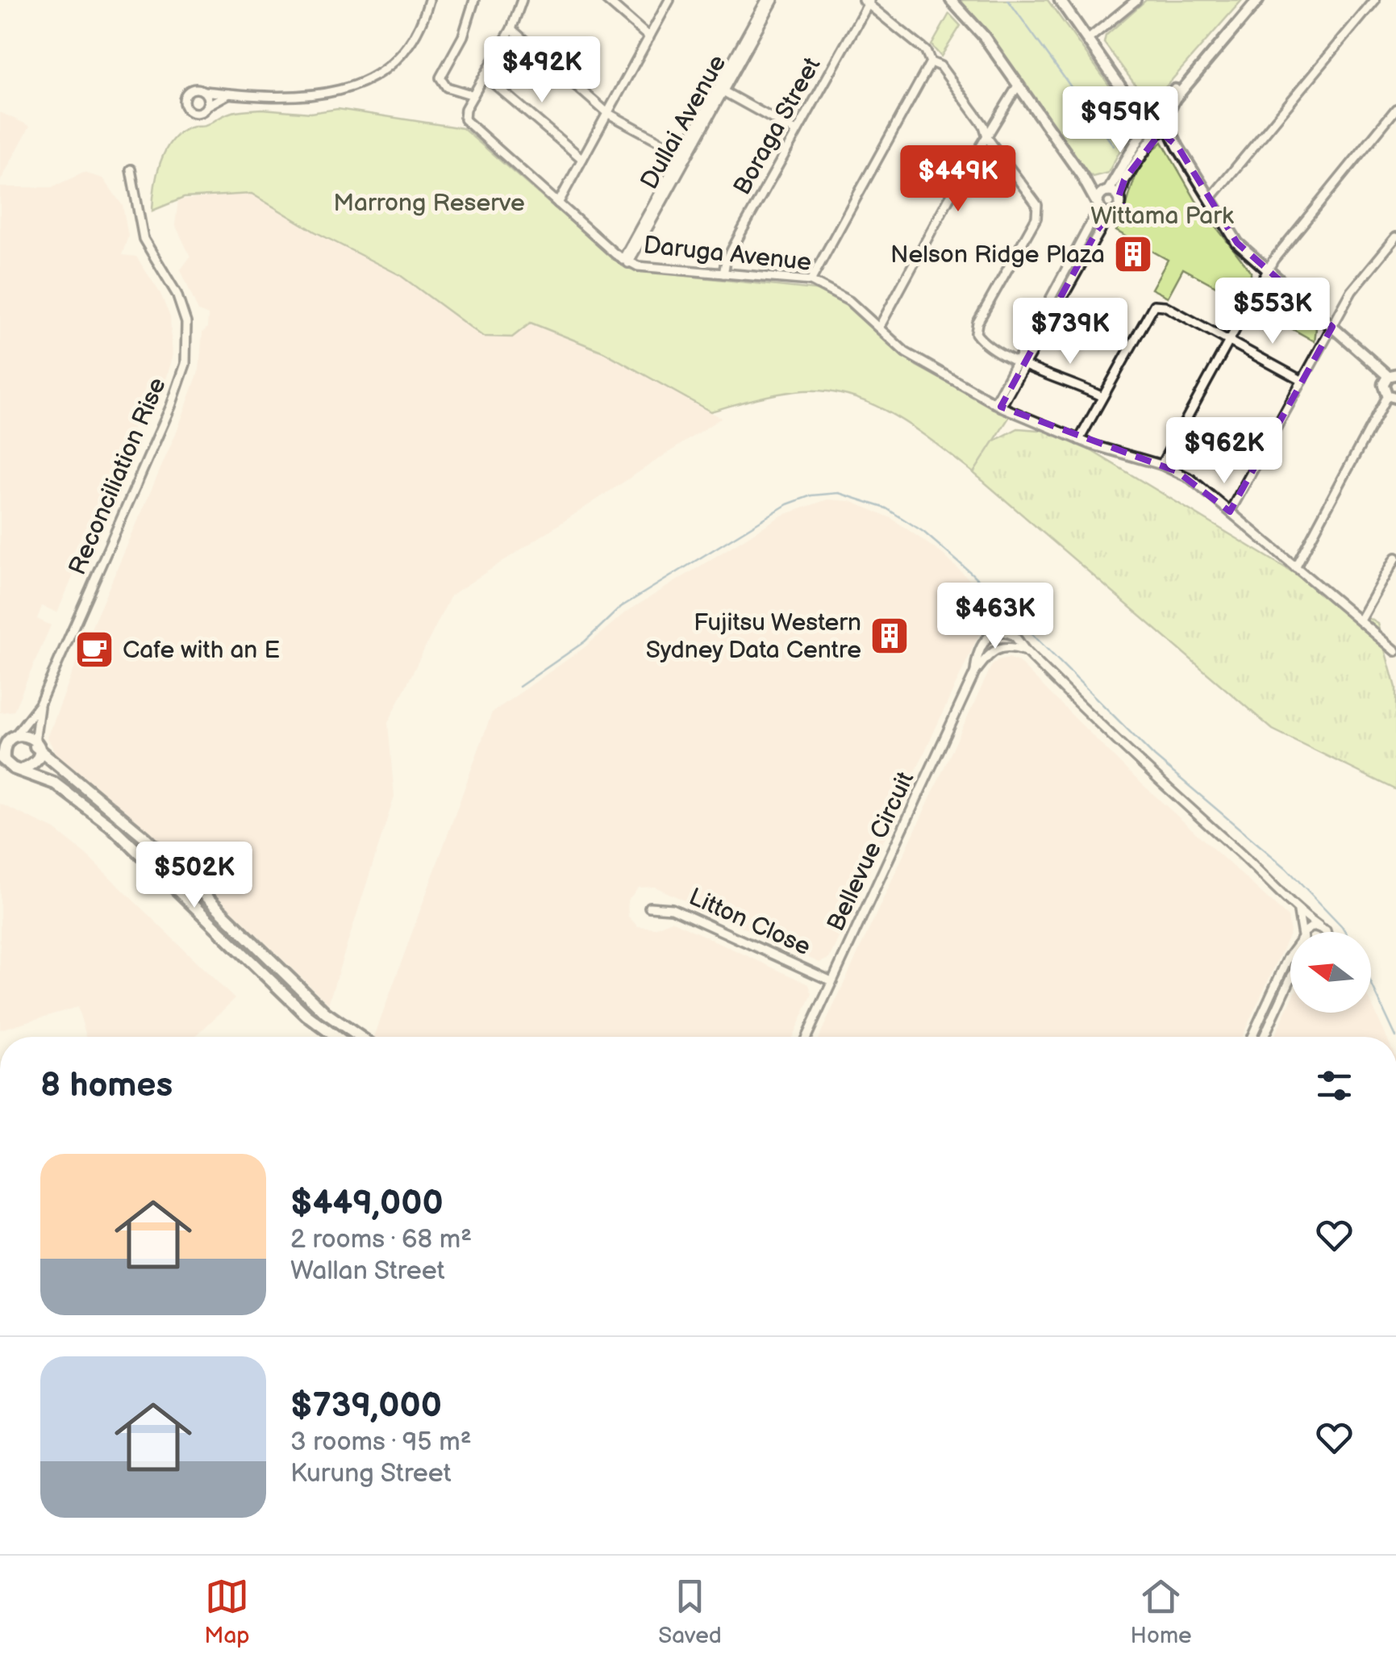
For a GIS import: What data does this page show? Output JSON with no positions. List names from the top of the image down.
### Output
{
  "streets": {
    "street": [
      "Dullai Avenue",
      "Boraga Street",
      "Daruga Avenue",
      "Reconciliation Rise",
      "Bellevue Circuit",
      "Litton Close"
    ]
  },
  "crossings": [
    ["Dullai Avenue", "Daruga Avenue"],
    ["Boraga Street", "Daruga Avenue"],
    ["Bellevue Circuit", "Litton Close"]
  ],
  "parks": ["Marrong Reserve", "Wittama Park"],
  "places": {
    "building": ["Nelson Ridge Plaza", "Fujitsu Western Sydney Data Centre"],
    "cafe": ["Cafe with an E"]
  },
  "north": "left",
  "page": {
    "price": [
      "$492K",
      "$959K",
      "$449K",
      "$553K",
      "$739K",
      "$962K",
      "$463K",
      "$502K"
    ],
    "heading": "8 homes",
    "list": [
      {
        "name": "$449,000",
        "note": "2 rooms · 68 m² · Wallan Street"
      },
      {
        "name": "$739,000",
        "note": "3 rooms · 95 m² · Kurung Street"
      }
    ],
    "tabs": ["Map", "Saved", "Home"]
  }
}
